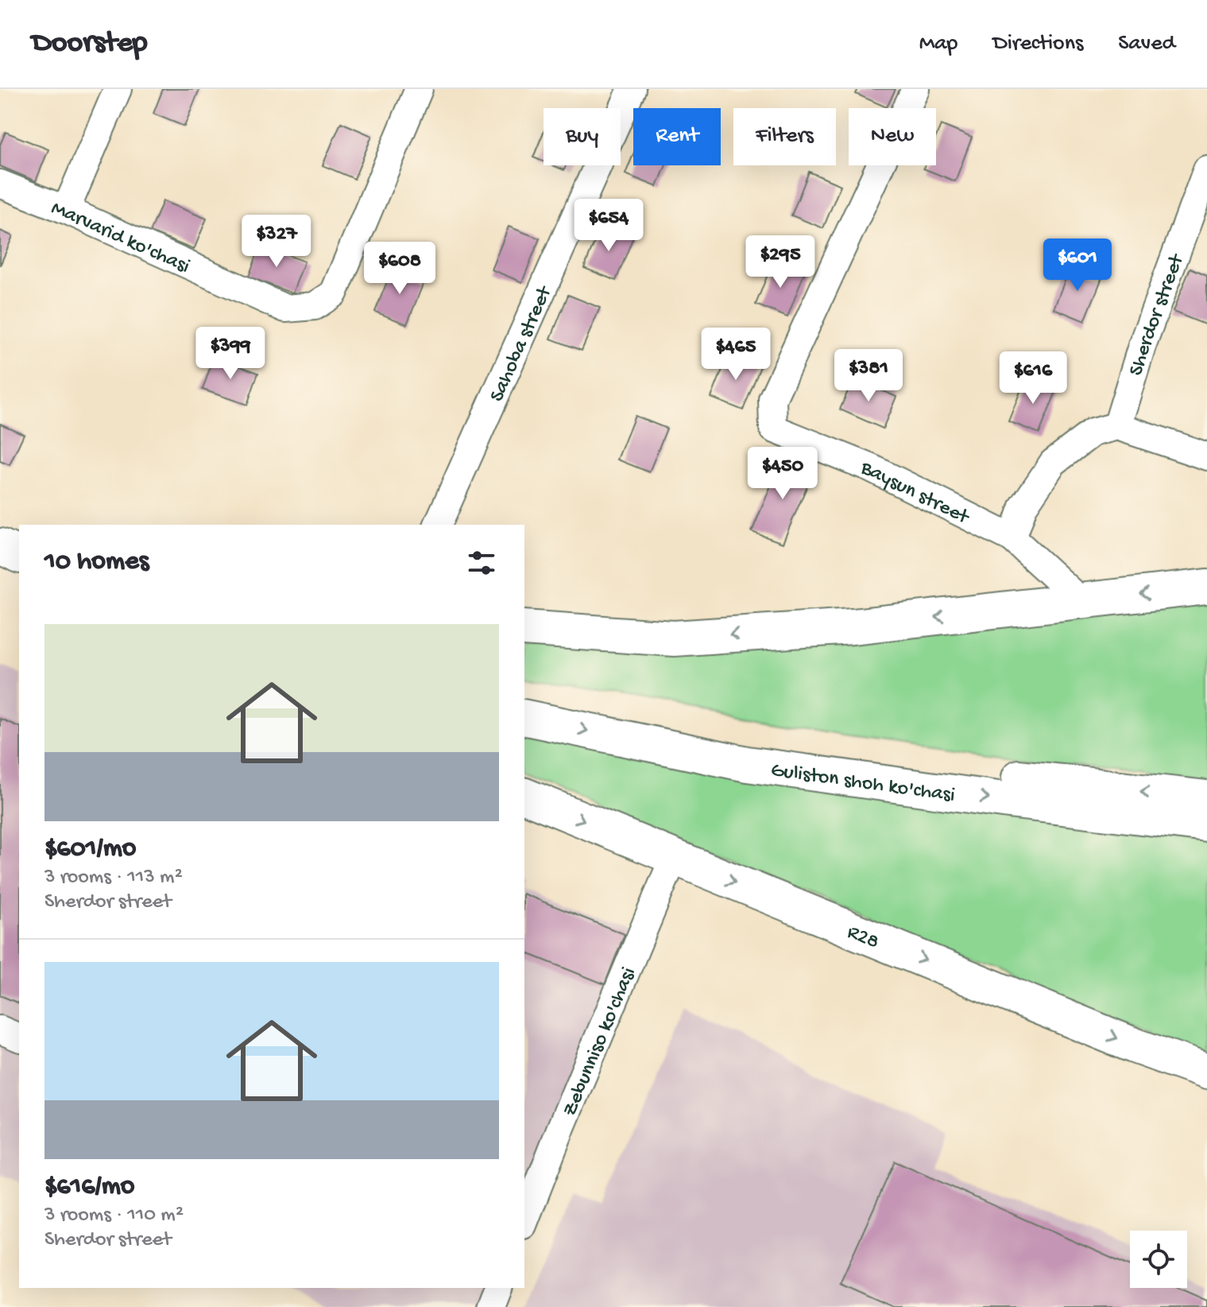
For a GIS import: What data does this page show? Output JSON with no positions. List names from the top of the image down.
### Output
{
  "streets": {
    "main road": ["Guliston shoh ko'chasi", "R28"],
    "street": [
      "Marvarid ko'chasi",
      "Sherdor street",
      "Sahoba street",
      "Baysun street",
      "Zebunniso ko'chasi"
    ]
  },
  "crossings": [
    ["R28", "Zebunniso ko'chasi"]
  ],
  "page": {
    "header": "Doorstep",
    "nav": ["Map", "Directions", "Saved"],
    "chip": [
      "Buy",
      "Rent",
      "Filters",
      "New"
    ],
    "price": [
      "$654",
      "$327",
      "$295",
      "$601",
      "$608",
      "$399",
      "$465",
      "$381",
      "$616",
      "$450"
    ],
    "heading": "10 homes",
    "list": [
      {
        "name": "$601/mo",
        "note": "3 rooms · 113 m² · Sherdor street"
      },
      {
        "name": "$616/mo",
        "note": "3 rooms · 110 m² · Sherdor street"
      }
    ]
  }
}
